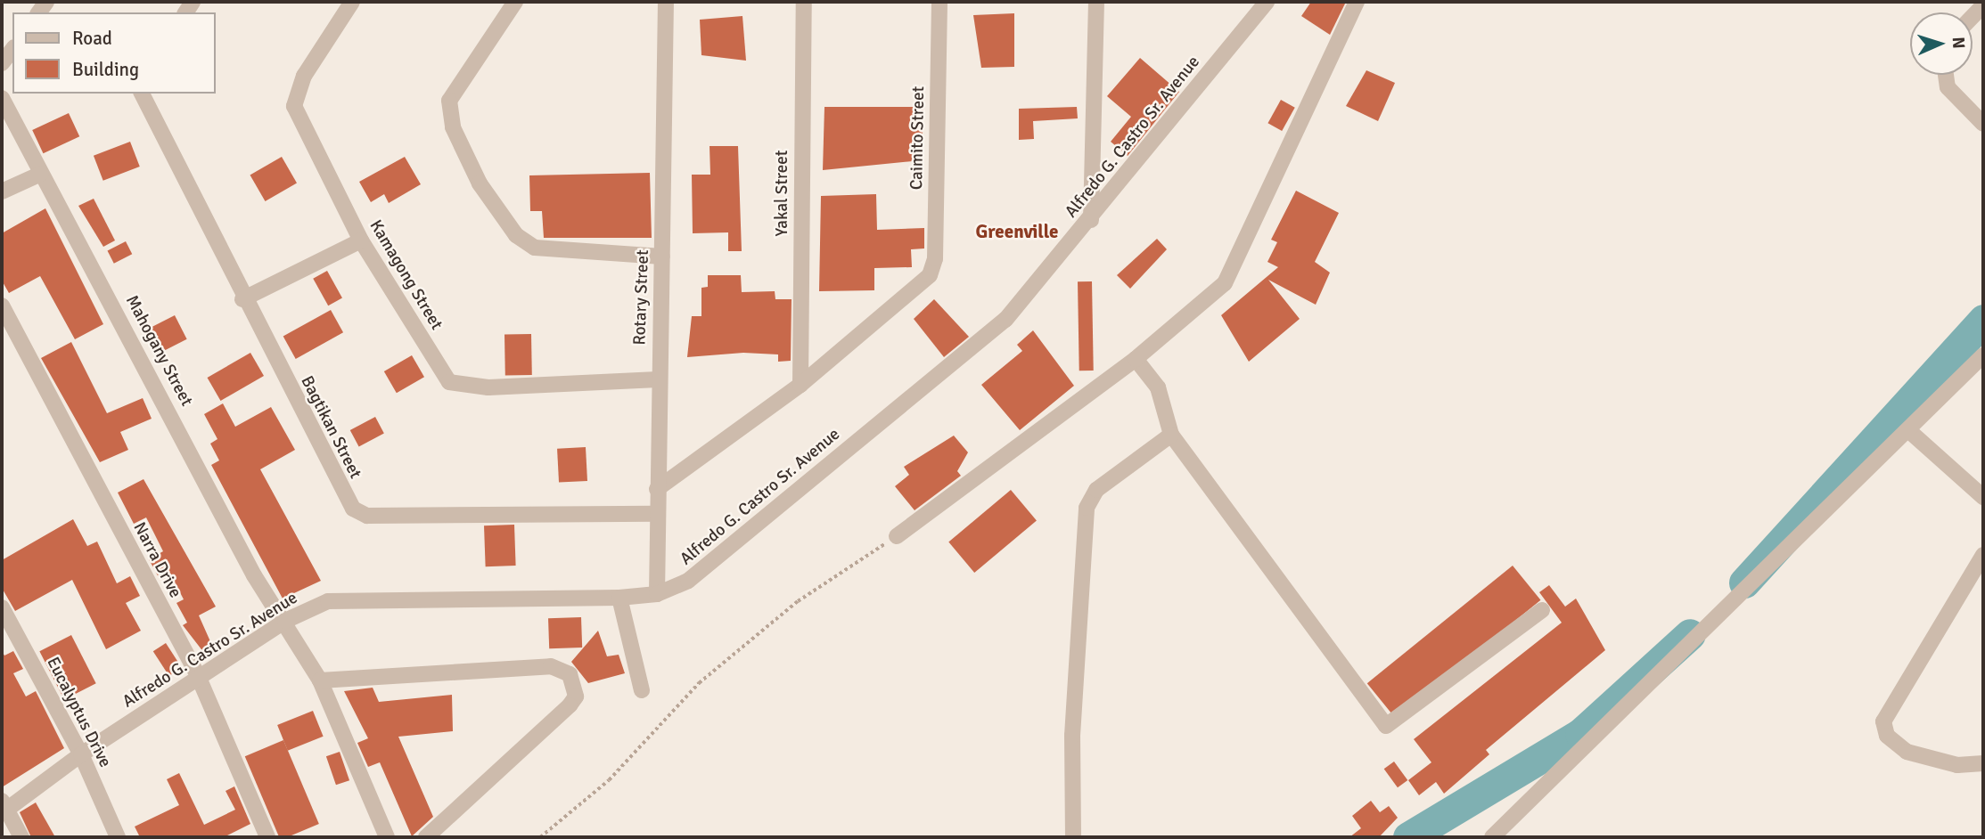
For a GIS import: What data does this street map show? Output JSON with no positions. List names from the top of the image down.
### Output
{
  "streets": {
    "street": [
      "Alfredo G. Castro Sr. Avenue",
      "Caimito Street",
      "Yakal Street",
      "Kamagong Street",
      "Rotary Street",
      "Mahogany Street",
      "Bagtikan Street",
      "Narra Drive",
      "Eucalyptus Drive"
    ]
  },
  "crossings": [
    ["Alfredo G. Castro Sr. Avenue", "Rotary Street"],
    ["Alfredo G. Castro Sr. Avenue", "Mahogany Street"],
    ["Alfredo G. Castro Sr. Avenue", "Narra Drive"],
    ["Alfredo G. Castro Sr. Avenue", "Eucalyptus Drive"],
    ["Caimito Street", "Yakal Street"],
    ["Kamagong Street", "Rotary Street"],
    ["Rotary Street", "Bagtikan Street"]
  ],
  "districts": ["Greenville"],
  "legend": ["Road", "Building"],
  "north": "right"
}
